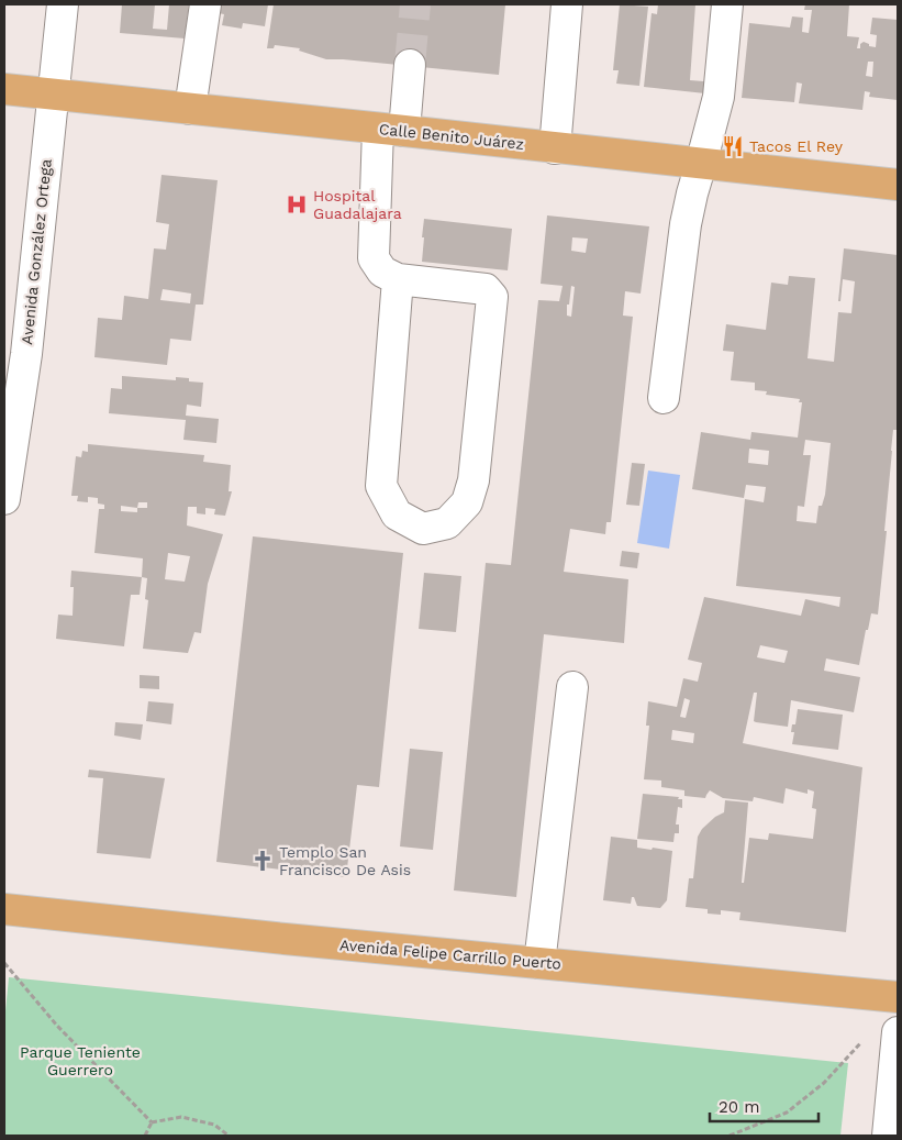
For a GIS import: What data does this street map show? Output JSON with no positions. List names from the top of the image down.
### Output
{
  "streets": {
    "main road": ["Calle Benito Juárez", "Avenida Felipe Carrillo Puerto"],
    "street": ["Avenida González Ortega"]
  },
  "crossings": [
    ["Calle Benito Juárez", "Avenida González Ortega"]
  ],
  "parks": ["Parque Teniente Guerrero"],
  "places": {
    "restaurant": ["Tacos El Rey"],
    "hospital": ["Hospital Guadalajara"],
    "church": ["Templo San Francisco De Asis"]
  },
  "scale_bar": "20 m"
}
